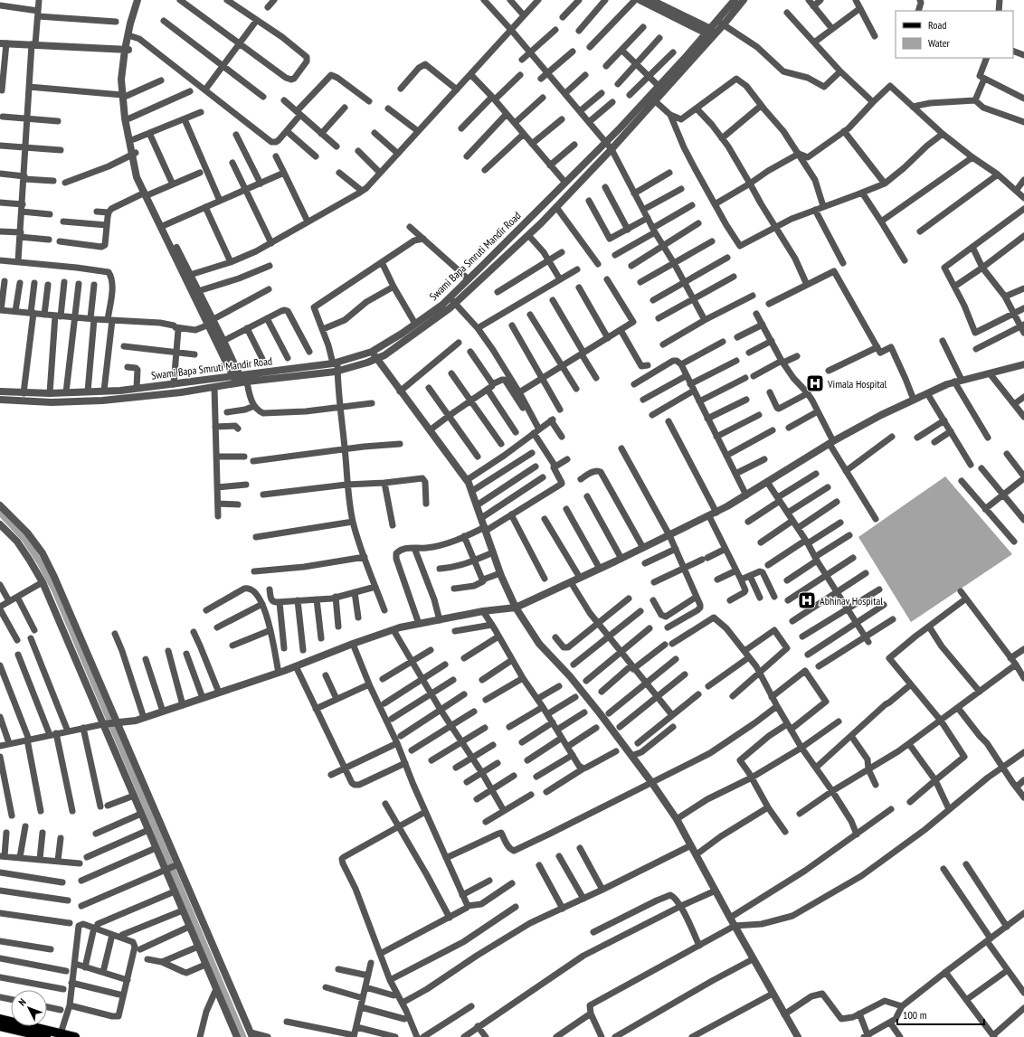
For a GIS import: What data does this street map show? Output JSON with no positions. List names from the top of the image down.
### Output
{
  "streets": {
    "street": ["Swami Bapa Smruti Mandir Road"]
  },
  "places": {
    "hospital": ["Vimala Hospital", "Abhinav Hospital"]
  },
  "legend": ["Road", "Water"],
  "scale_bar": "100 m",
  "north": "top left"
}
